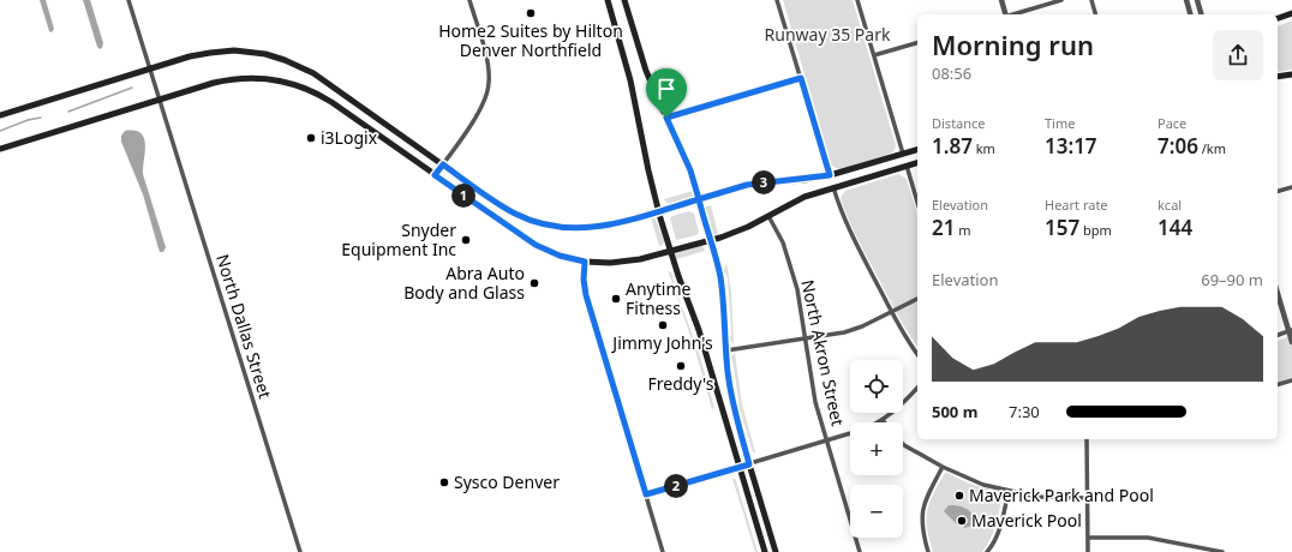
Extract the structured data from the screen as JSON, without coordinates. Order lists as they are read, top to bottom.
{
  "streets": {
    "street": ["North Dallas Street", "North Akron Street"]
  },
  "parks": ["Runway 35 Park"],
  "places": [
    "Home2 Suites by Hilton Denver Northfield",
    "i3Logix",
    "Snyder Equipment Inc",
    "Abra Auto Body and Glass",
    "Anytime Fitness",
    "Jimmy John's",
    "Freddy's",
    "Sysco Denver",
    "Maverick Park and Pool",
    "Maverick Pool"
  ],
  "page": {
    "heading": ["Morning run", "08:56"],
    "stats": [
      ["Distance", "1.87 km"],
      ["Time", "13:17"],
      ["Pace", "7:06 /km"],
      ["Elevation", "21 m"],
      ["Heart rate", "157 bpm"],
      ["kcal", "144"]
    ],
    "pins": ["3", "1", "2"],
    "chart": ["Elevation", "69–90 m"],
    "map_buttons": ["+", "−"],
    "list": [
      {
        "name": "500 m",
        "note": "7:30"
      }
    ]
  }
}
